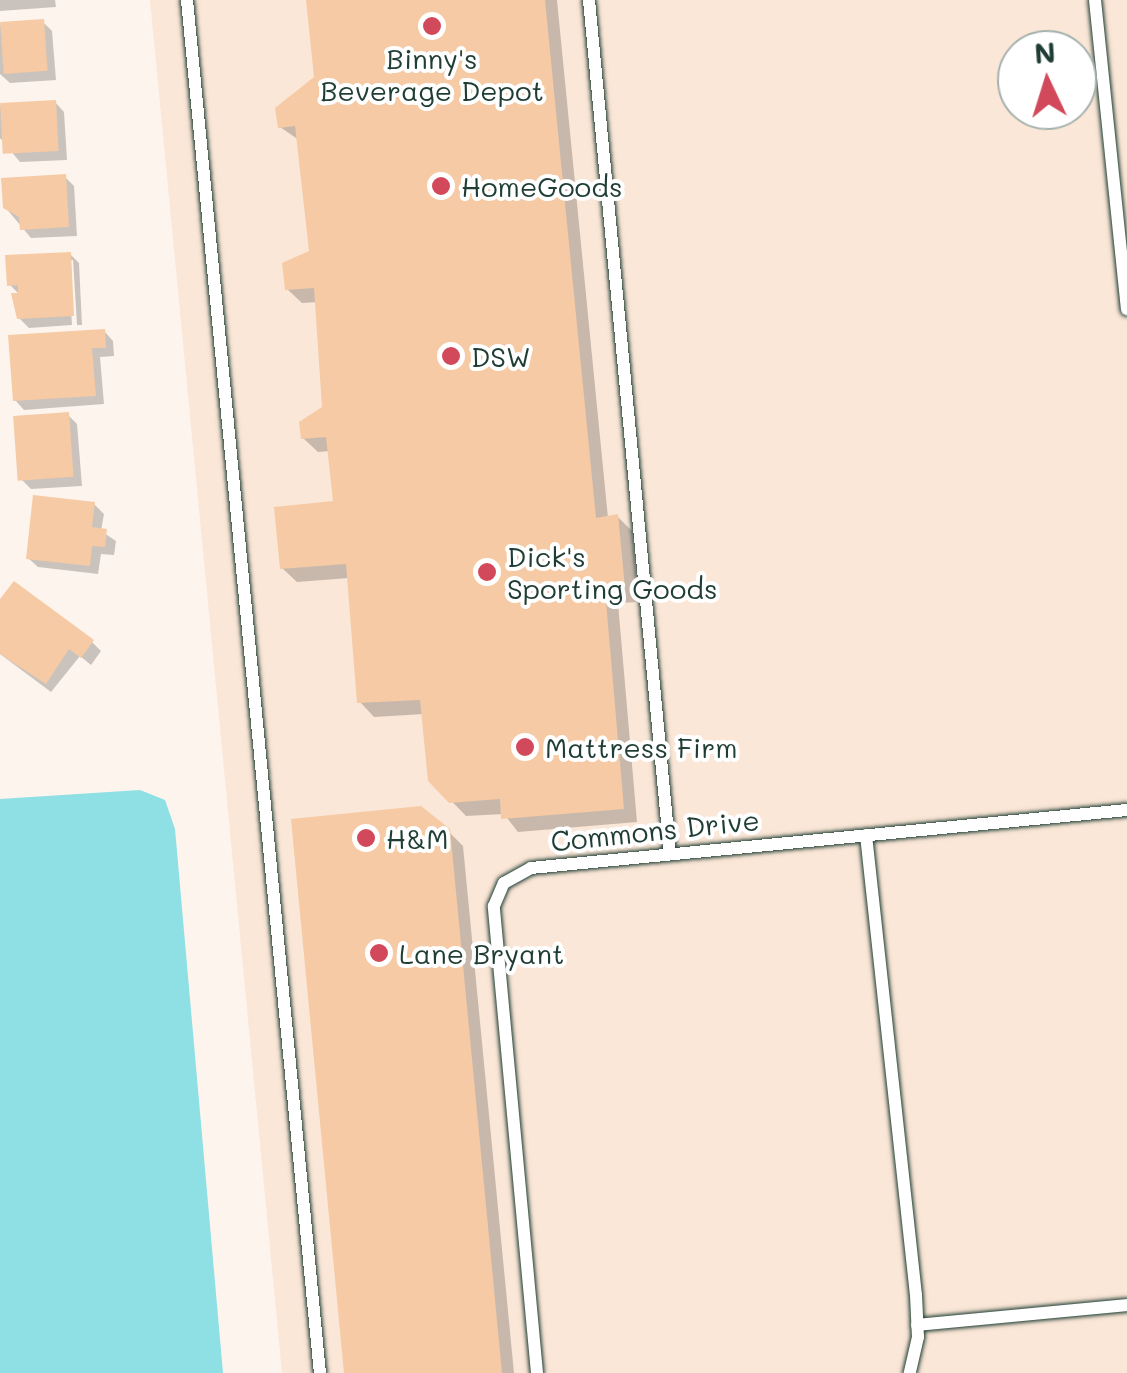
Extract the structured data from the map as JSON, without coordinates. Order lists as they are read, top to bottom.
{
  "streets": {
    "lane": ["Commons Drive"]
  },
  "places": [
    "Binny's Beverage Depot",
    "HomeGoods",
    "DSW",
    "Dick's Sporting Goods",
    "Mattress Firm",
    "H&M",
    "Lane Bryant"
  ],
  "north": "top"
}
